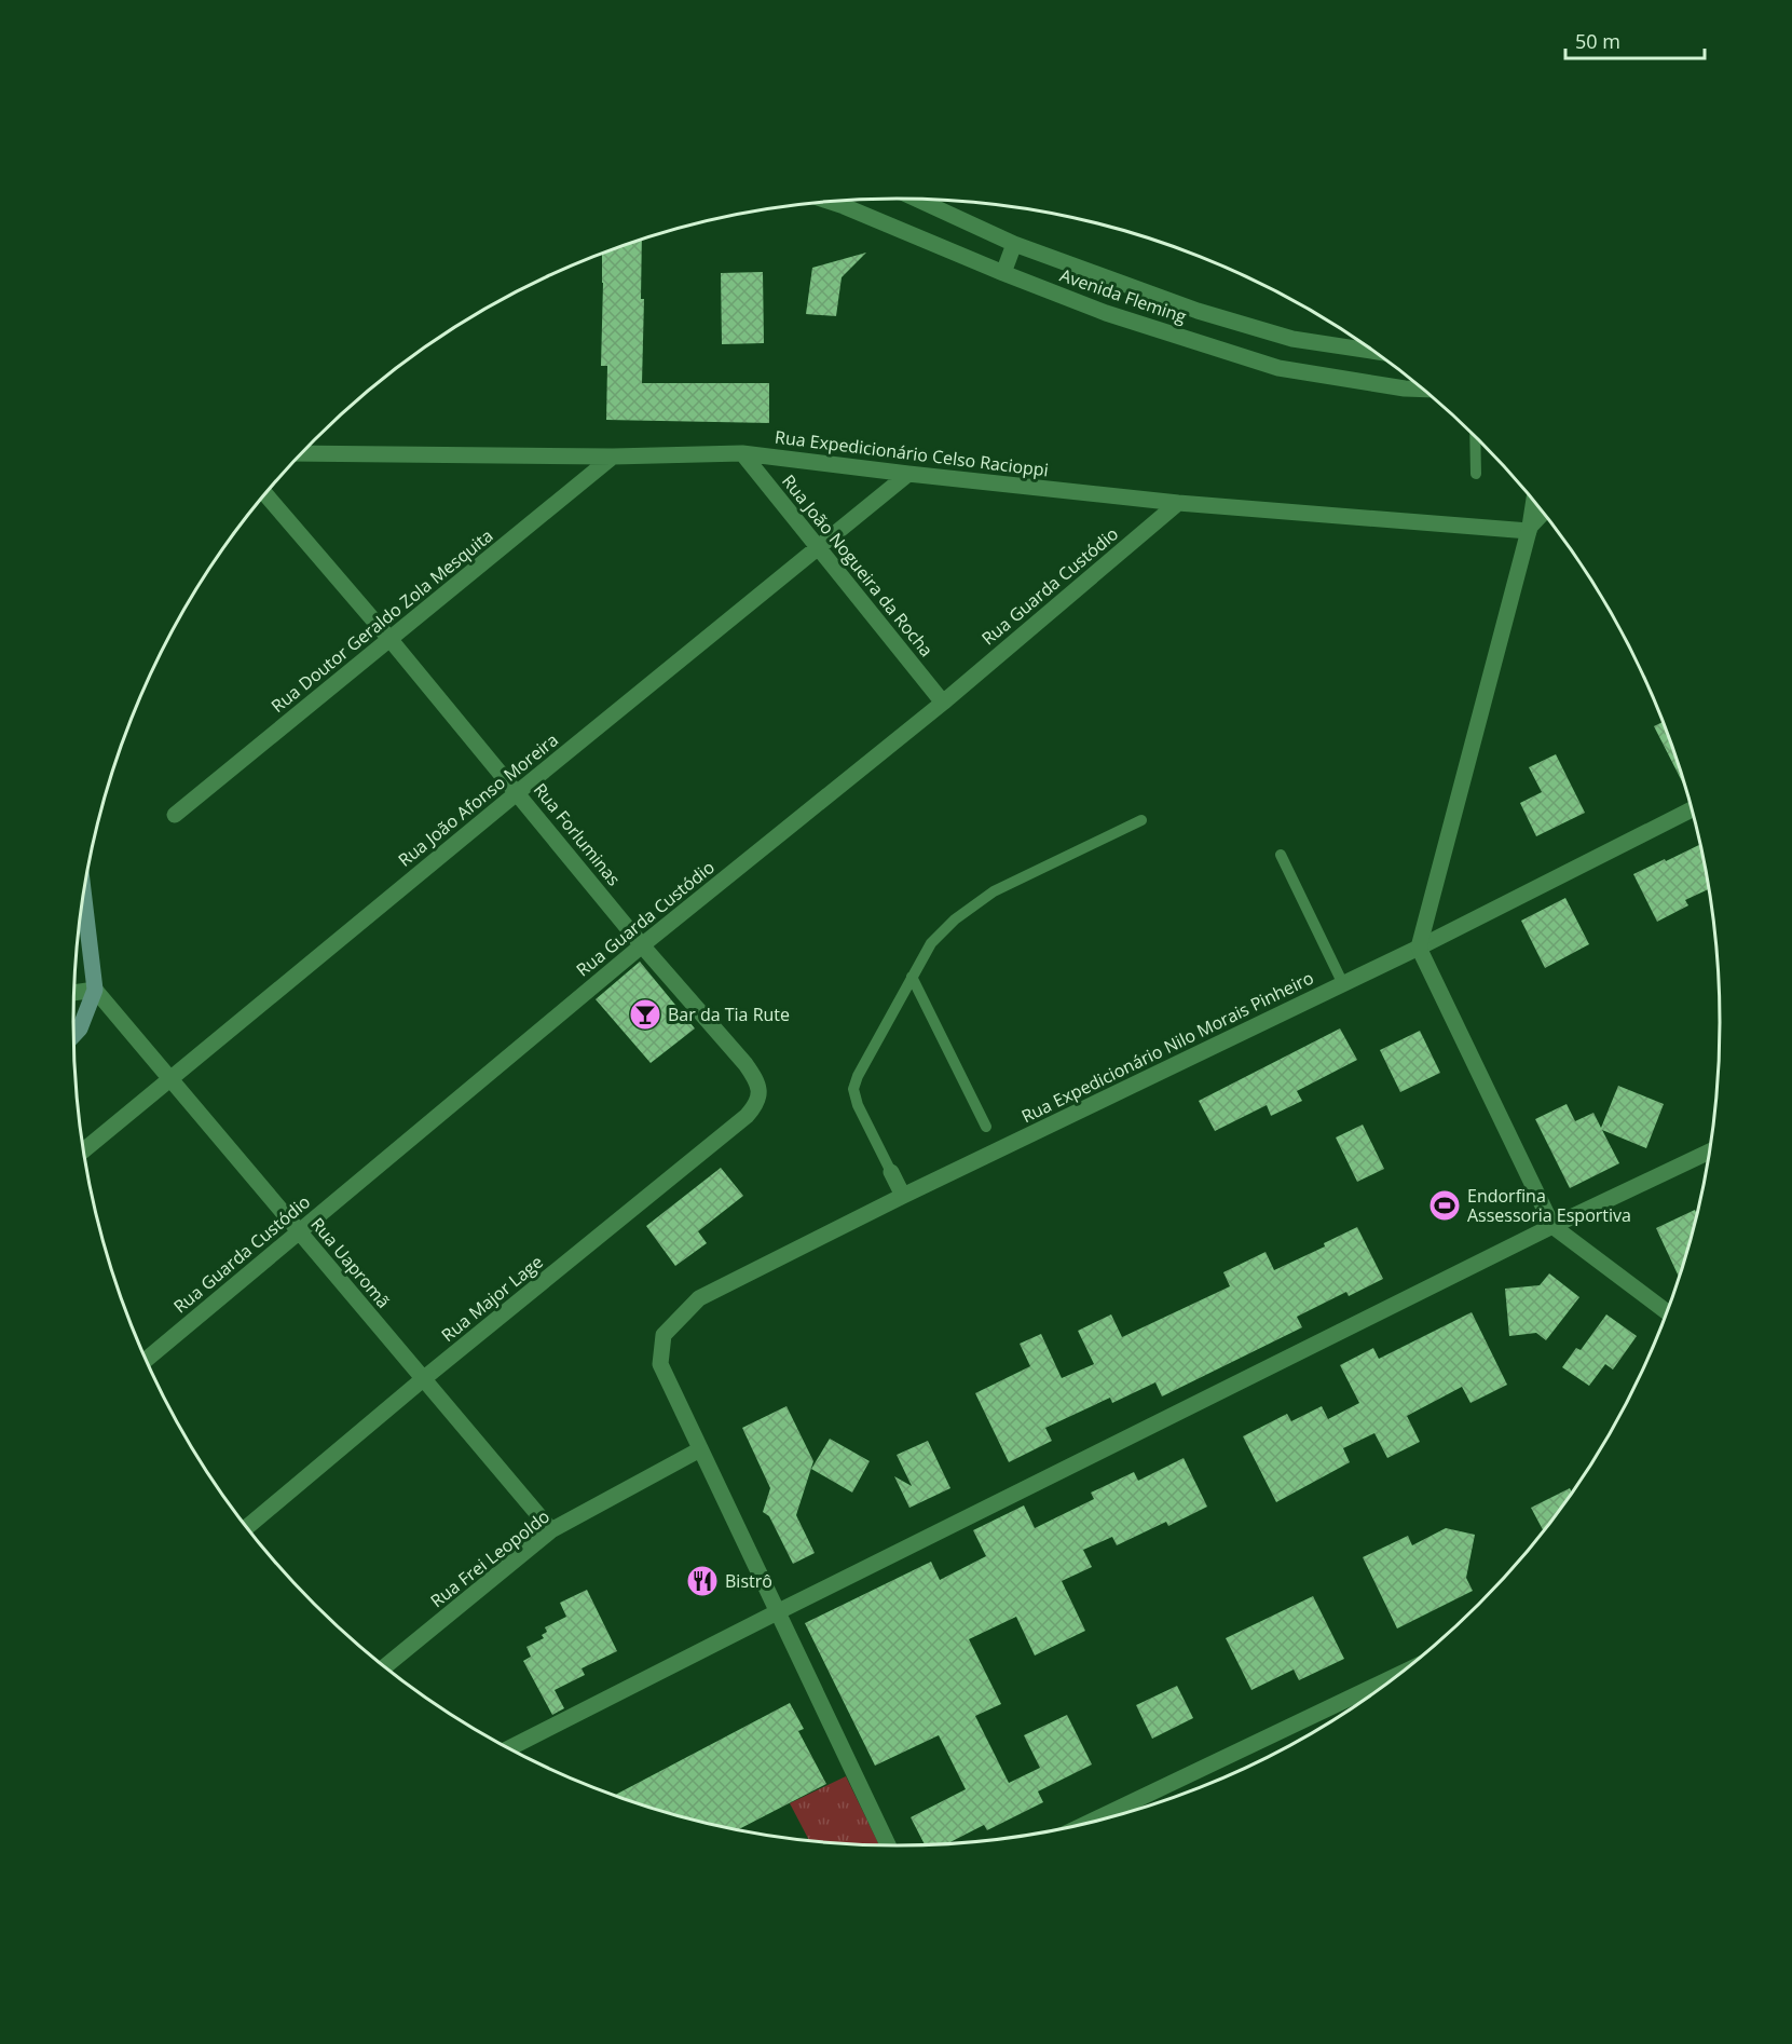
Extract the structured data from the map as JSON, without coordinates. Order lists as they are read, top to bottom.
{
  "streets": {
    "street": [
      "Avenida Fleming",
      "Rua Expedicionário Celso Racioppi",
      "Rua João Nogueira da Rocha",
      "Rua Guarda Custódio",
      "Rua Doutor Geraldo Zola Mesquita",
      "Rua João Afonso Moreira",
      "Rua Forluminas",
      "Rua Expedicionário Nilo Morais Pinheiro",
      "Rua Uapromã",
      "Rua Major Lage",
      "Rua Frei Leopoldo"
    ]
  },
  "crossings": [
    ["Rua Expedicionário Celso Racioppi", "Rua João Nogueira da Rocha"],
    ["Rua Expedicionário Celso Racioppi", "Rua Guarda Custódio"],
    ["Rua Expedicionário Celso Racioppi", "Rua Doutor Geraldo Zola Mesquita"],
    ["Rua Expedicionário Celso Racioppi", "Rua João Afonso Moreira"],
    ["Rua João Nogueira da Rocha", "Rua Guarda Custódio"],
    ["Rua João Nogueira da Rocha", "Rua João Afonso Moreira"],
    ["Rua Guarda Custódio", "Rua Forluminas"],
    ["Rua Guarda Custódio", "Rua Uapromã"],
    ["Rua Doutor Geraldo Zola Mesquita", "Rua Forluminas"],
    ["Rua João Afonso Moreira", "Rua Forluminas"],
    ["Rua João Afonso Moreira", "Rua Uapromã"],
    ["Rua Forluminas", "Rua Major Lage"],
    ["Rua Expedicionário Nilo Morais Pinheiro", "Rua Frei Leopoldo"],
    ["Rua Uapromã", "Rua Major Lage"],
    ["Rua Uapromã", "Rua Frei Leopoldo"]
  ],
  "places": {
    "bar": ["Bar da Tia Rute"],
    "sports": ["Endorfina Assessoria Esportiva"],
    "restaurant": ["Bistrô"]
  },
  "scale_bar": "50 m"
}
